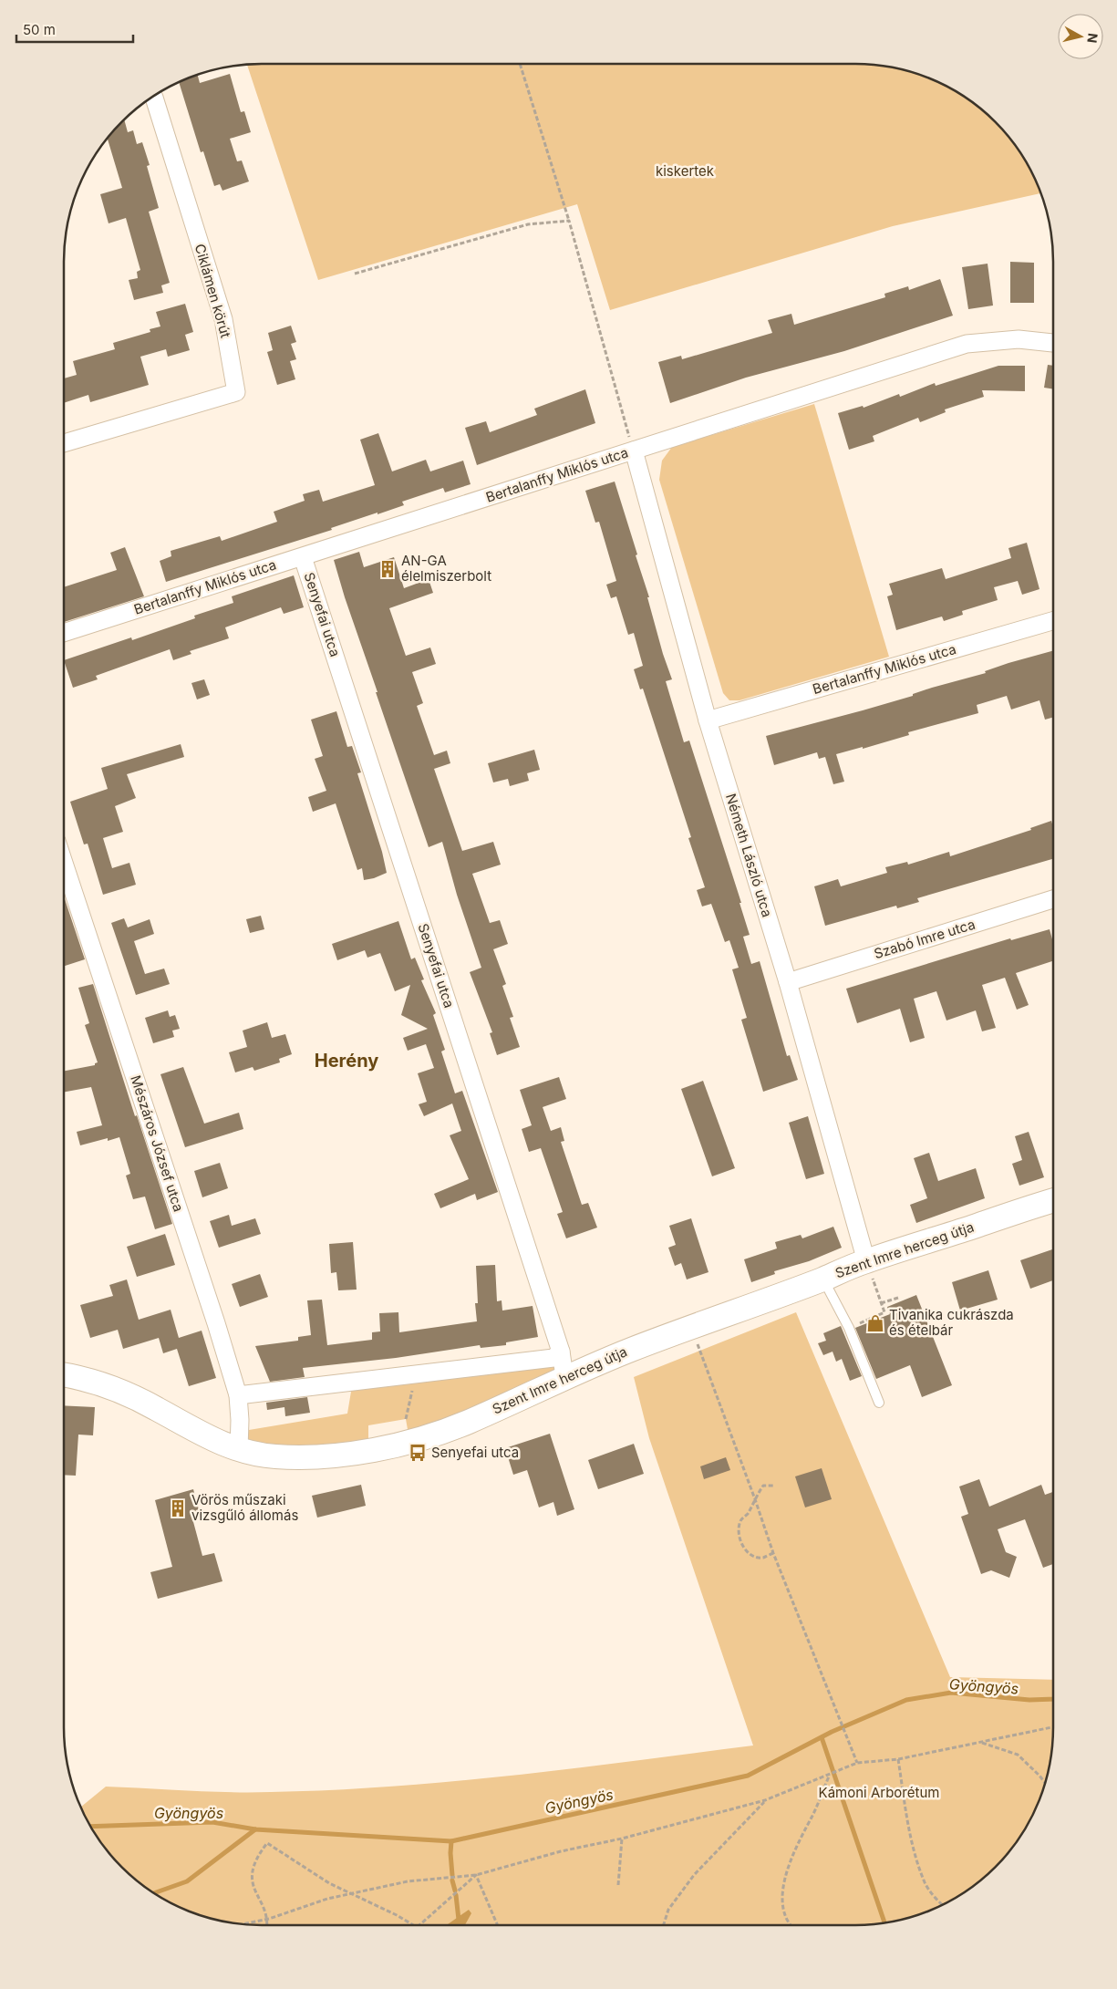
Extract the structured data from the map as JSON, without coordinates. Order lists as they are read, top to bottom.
{
  "streets": {
    "main road": ["Szent Imre herceg útja"],
    "street": [
      "Ciklámen körút",
      "Bertalanffy Miklós utca",
      "Senyefai utca",
      "Németh László utca",
      "Szabó Imre utca",
      "Mészáros József utca"
    ]
  },
  "crossings": [
    ["Bertalanffy Miklós utca", "Senyefai utca"],
    ["Bertalanffy Miklós utca", "Németh László utca"],
    ["Senyefai utca", "Szent Imre herceg útja"],
    ["Németh László utca", "Szabó Imre utca"],
    ["Németh László utca", "Szent Imre herceg útja"],
    ["Mészáros József utca", "Szent Imre herceg útja"]
  ],
  "districts": ["Herény"],
  "water": ["Gyöngyös"],
  "parks": ["kiskertek", "Kámoni Arborétum"],
  "places": {
    "building": ["AN-GA élelmiszerbolt", "Vörös műszaki vizsgűló állomás"],
    "shop": ["Tivanika cukrászda és ételbár"],
    "bus stop": ["Senyefai utca"]
  },
  "scale_bar": "50 m",
  "north": "right"
}
